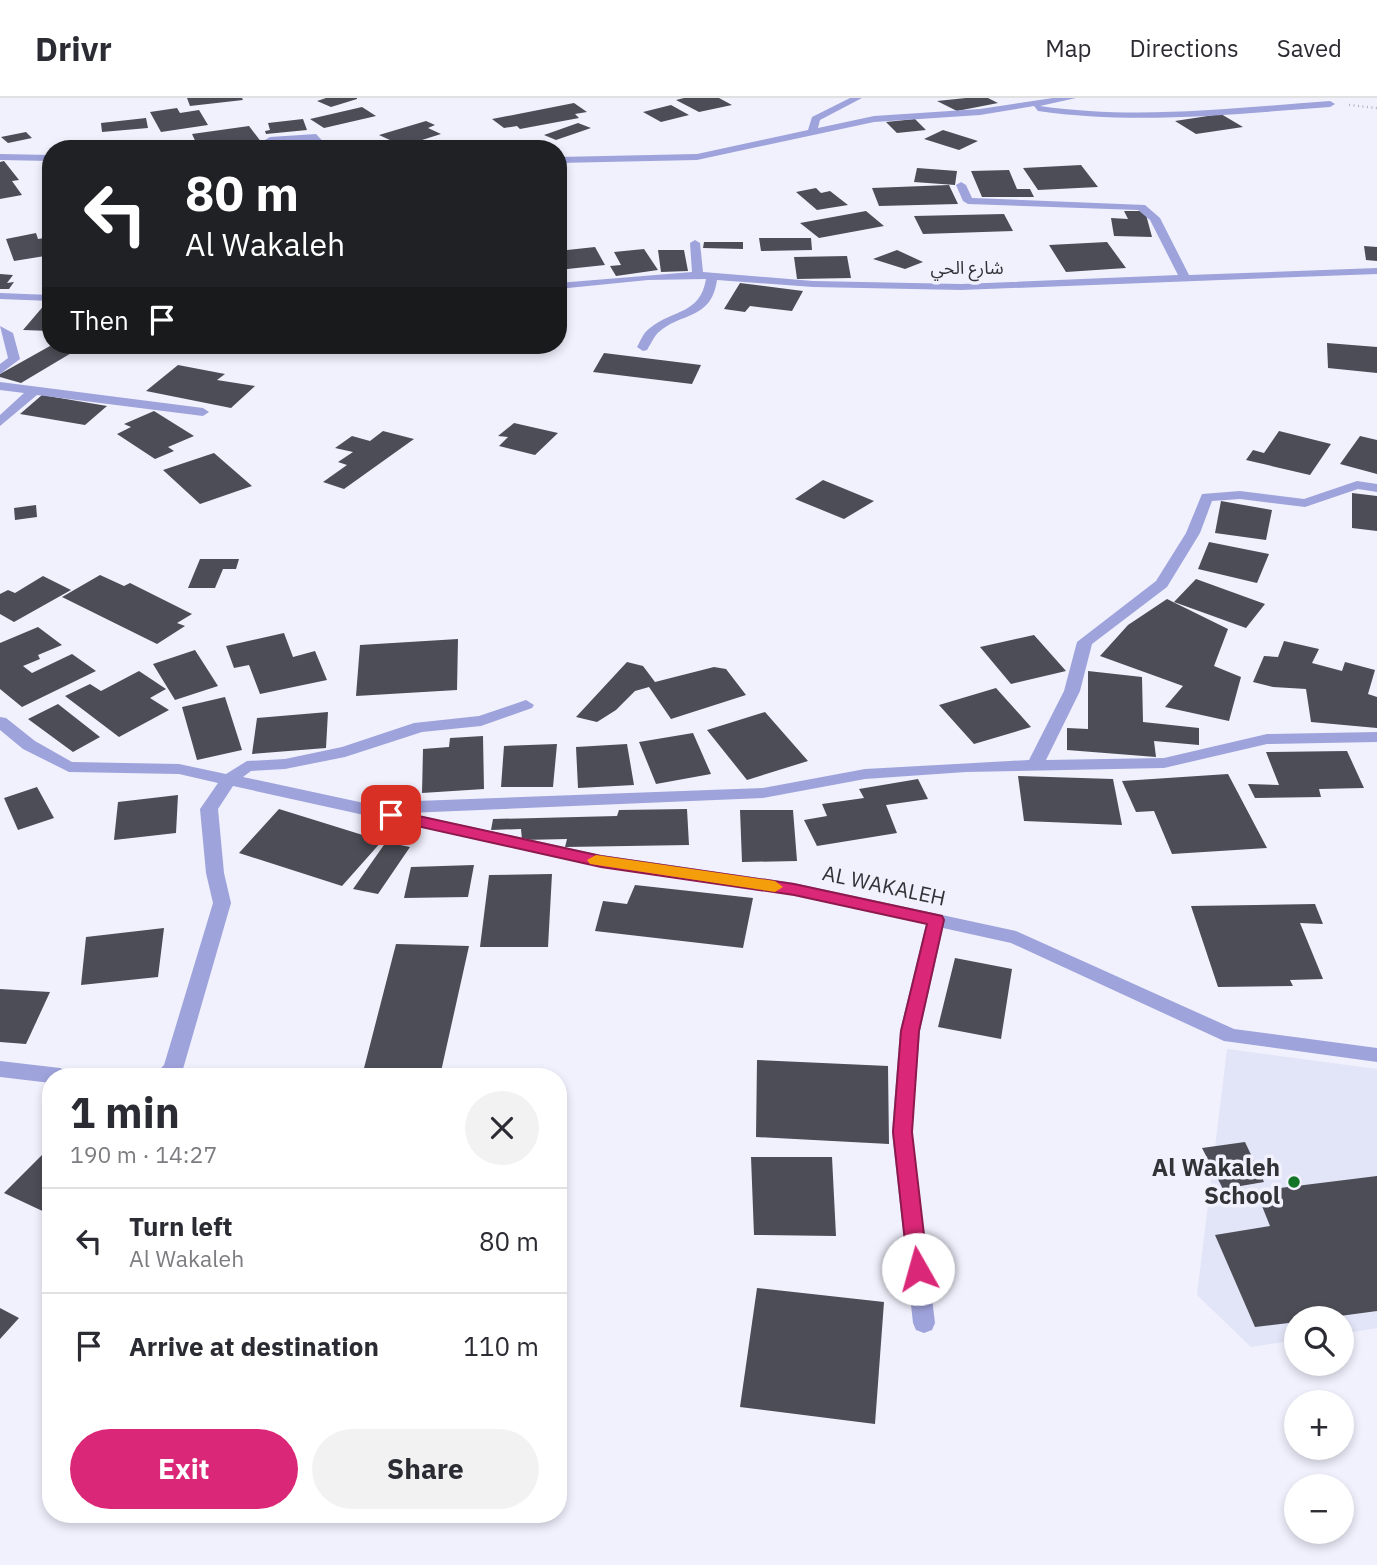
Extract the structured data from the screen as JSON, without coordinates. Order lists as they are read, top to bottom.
{
  "streets": {
    "street": ["شارع الحي", "AL WAKALEH"]
  },
  "places": ["Al Wakaleh School"],
  "page": {
    "header": "Drivr",
    "nav": ["Map", "Directions", "Saved"],
    "turn": ["80 m", "Al Wakaleh"],
    "then": "Then",
    "heading": ["1 min", "190 m · 14:27"],
    "list": [
      {
        "name": "Turn left",
        "note": "Al Wakaleh",
        "value": "80 m"
      },
      {
        "name": "Arrive at destination",
        "value": "110 m"
      }
    ],
    "map_buttons": ["+", "−"],
    "buttons": ["Exit", "Share"]
  }
}
